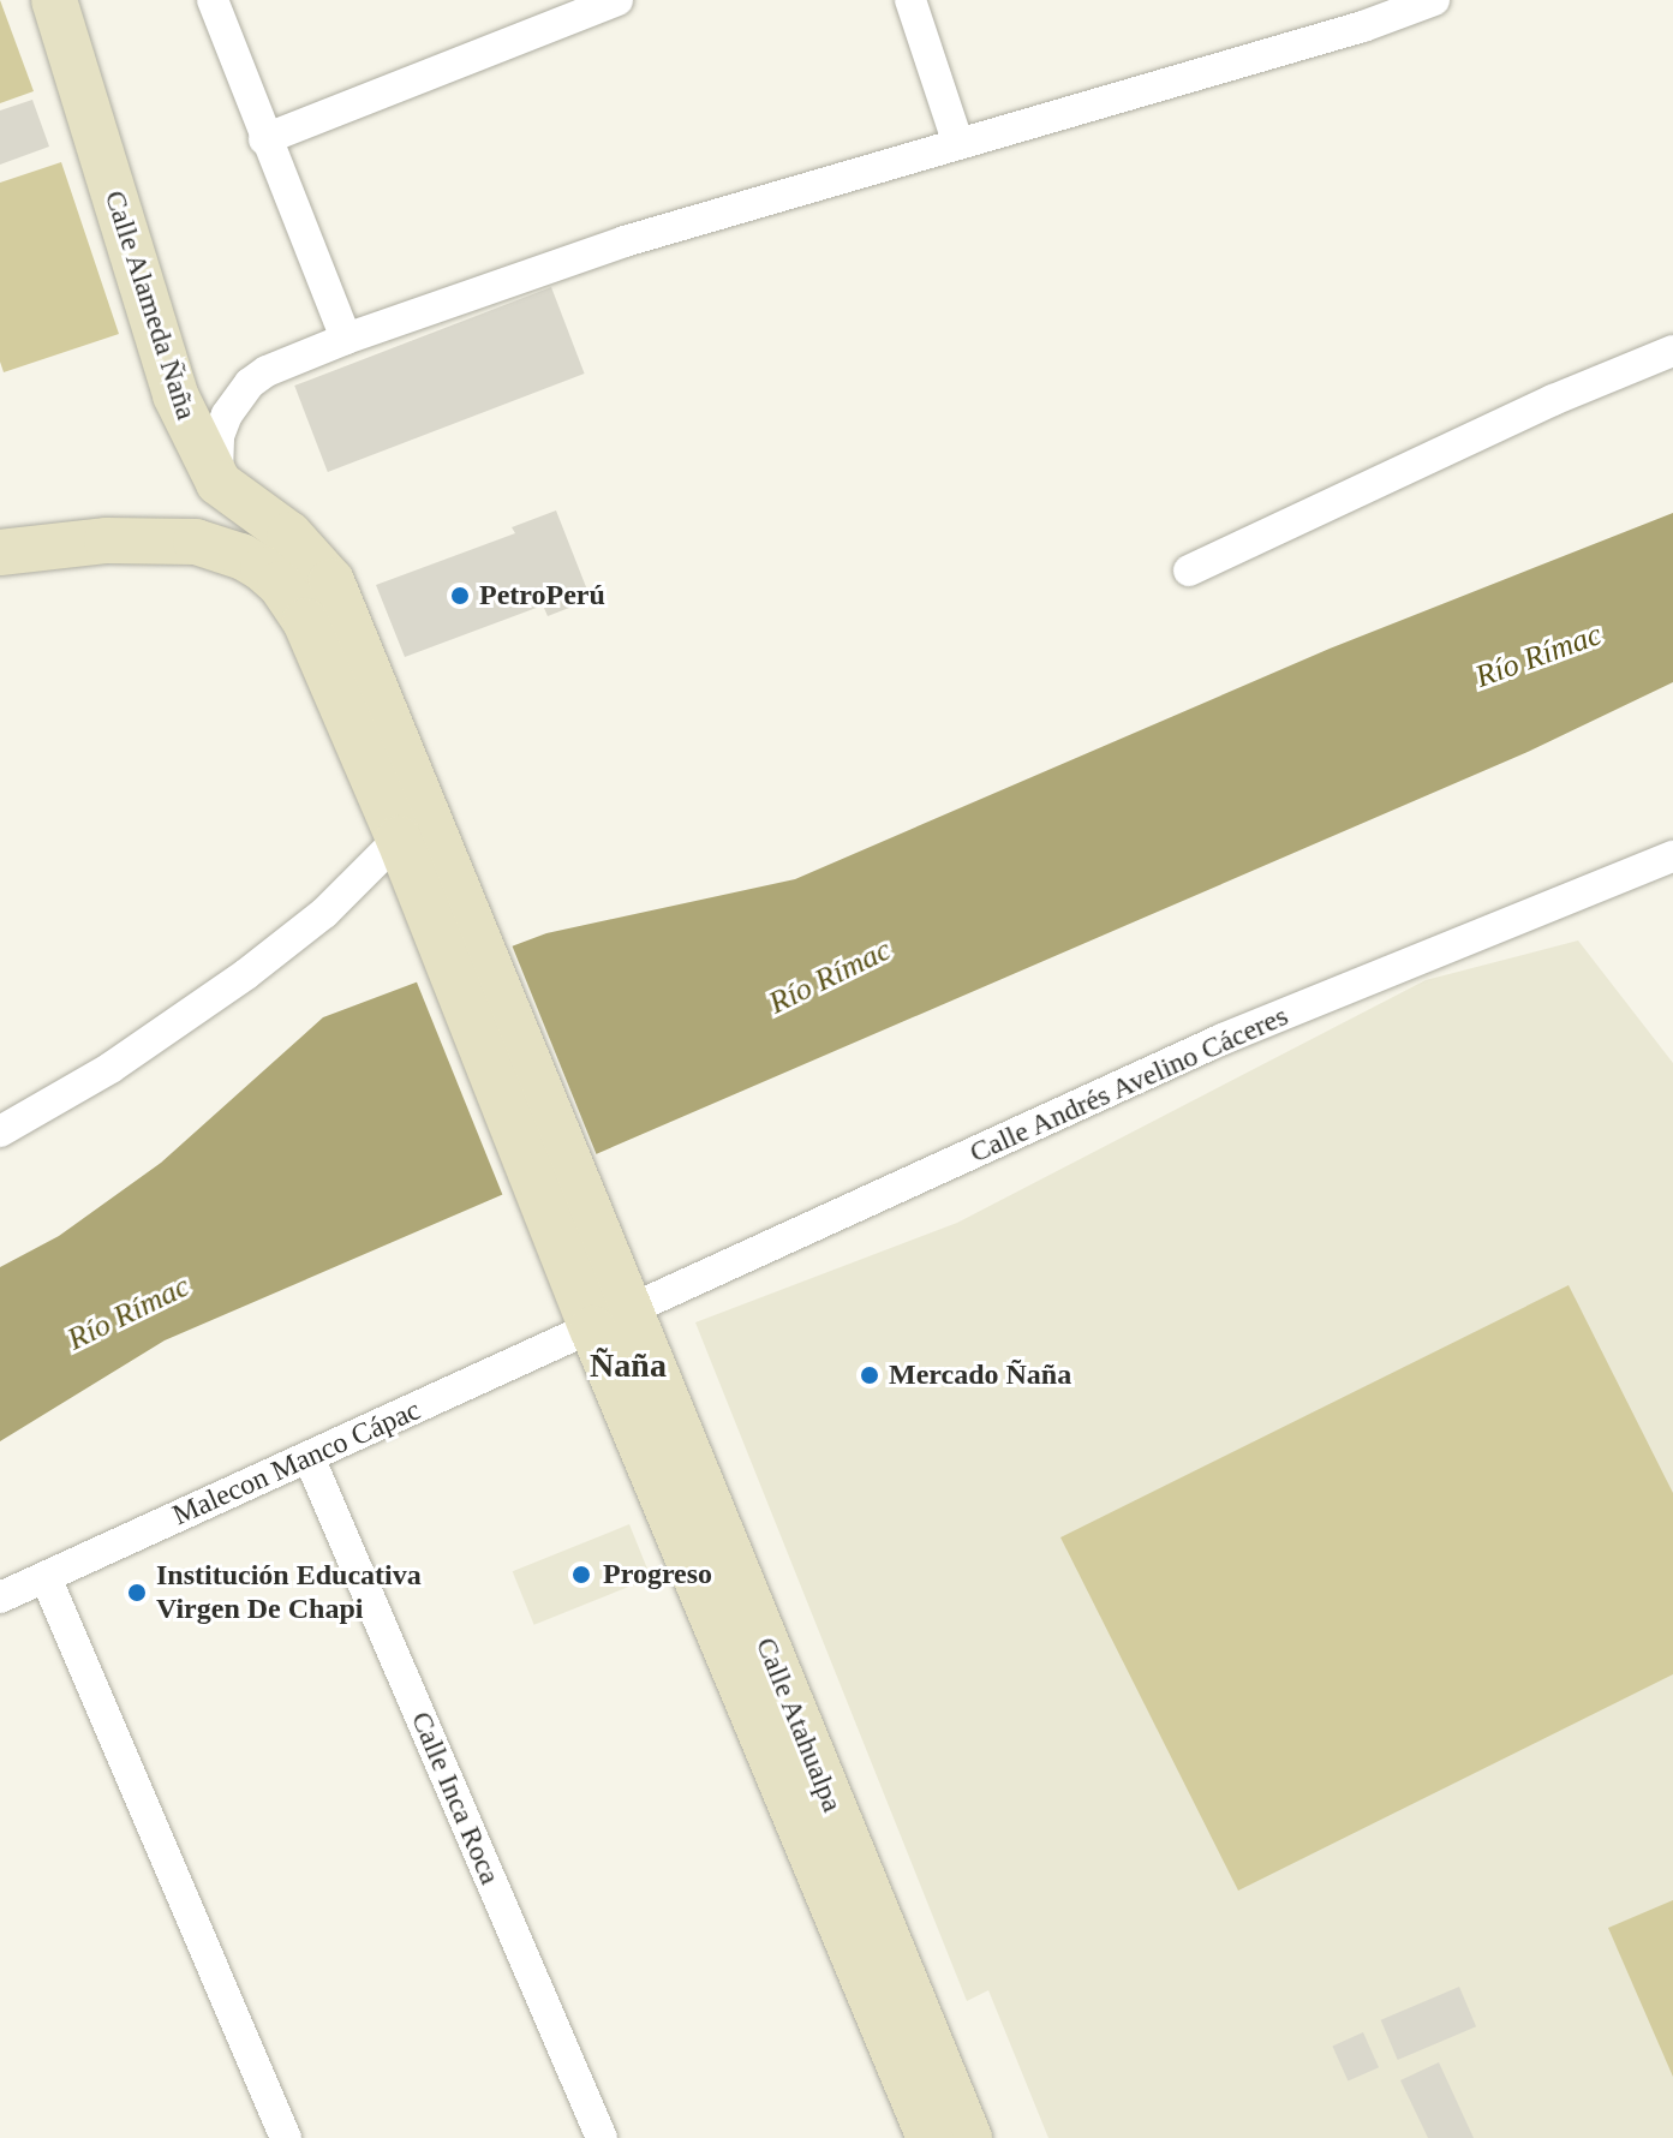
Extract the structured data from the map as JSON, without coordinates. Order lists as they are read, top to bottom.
{
  "streets": {
    "street": [
      "Calle Alameda Ñaña",
      "Calle Andrés Avelino Cáceres",
      "Malecon Manco Cápac",
      "Calle Atahualpa",
      "Calle Inca Roca"
    ]
  },
  "crossings": [
    ["Calle Alameda Ñaña", "Calle Atahualpa"],
    ["Calle Andrés Avelino Cáceres", "Malecon Manco Cápac"],
    ["Calle Andrés Avelino Cáceres", "Calle Atahualpa"],
    ["Malecon Manco Cápac", "Calle Atahualpa"],
    ["Malecon Manco Cápac", "Calle Inca Roca"]
  ],
  "districts": ["Ñaña"],
  "water": ["Río Rímac"],
  "places": [
    "PetroPerú",
    "Mercado Ñaña",
    "Progreso",
    "Institución Educativa Virgen De Chapi"
  ]
}
